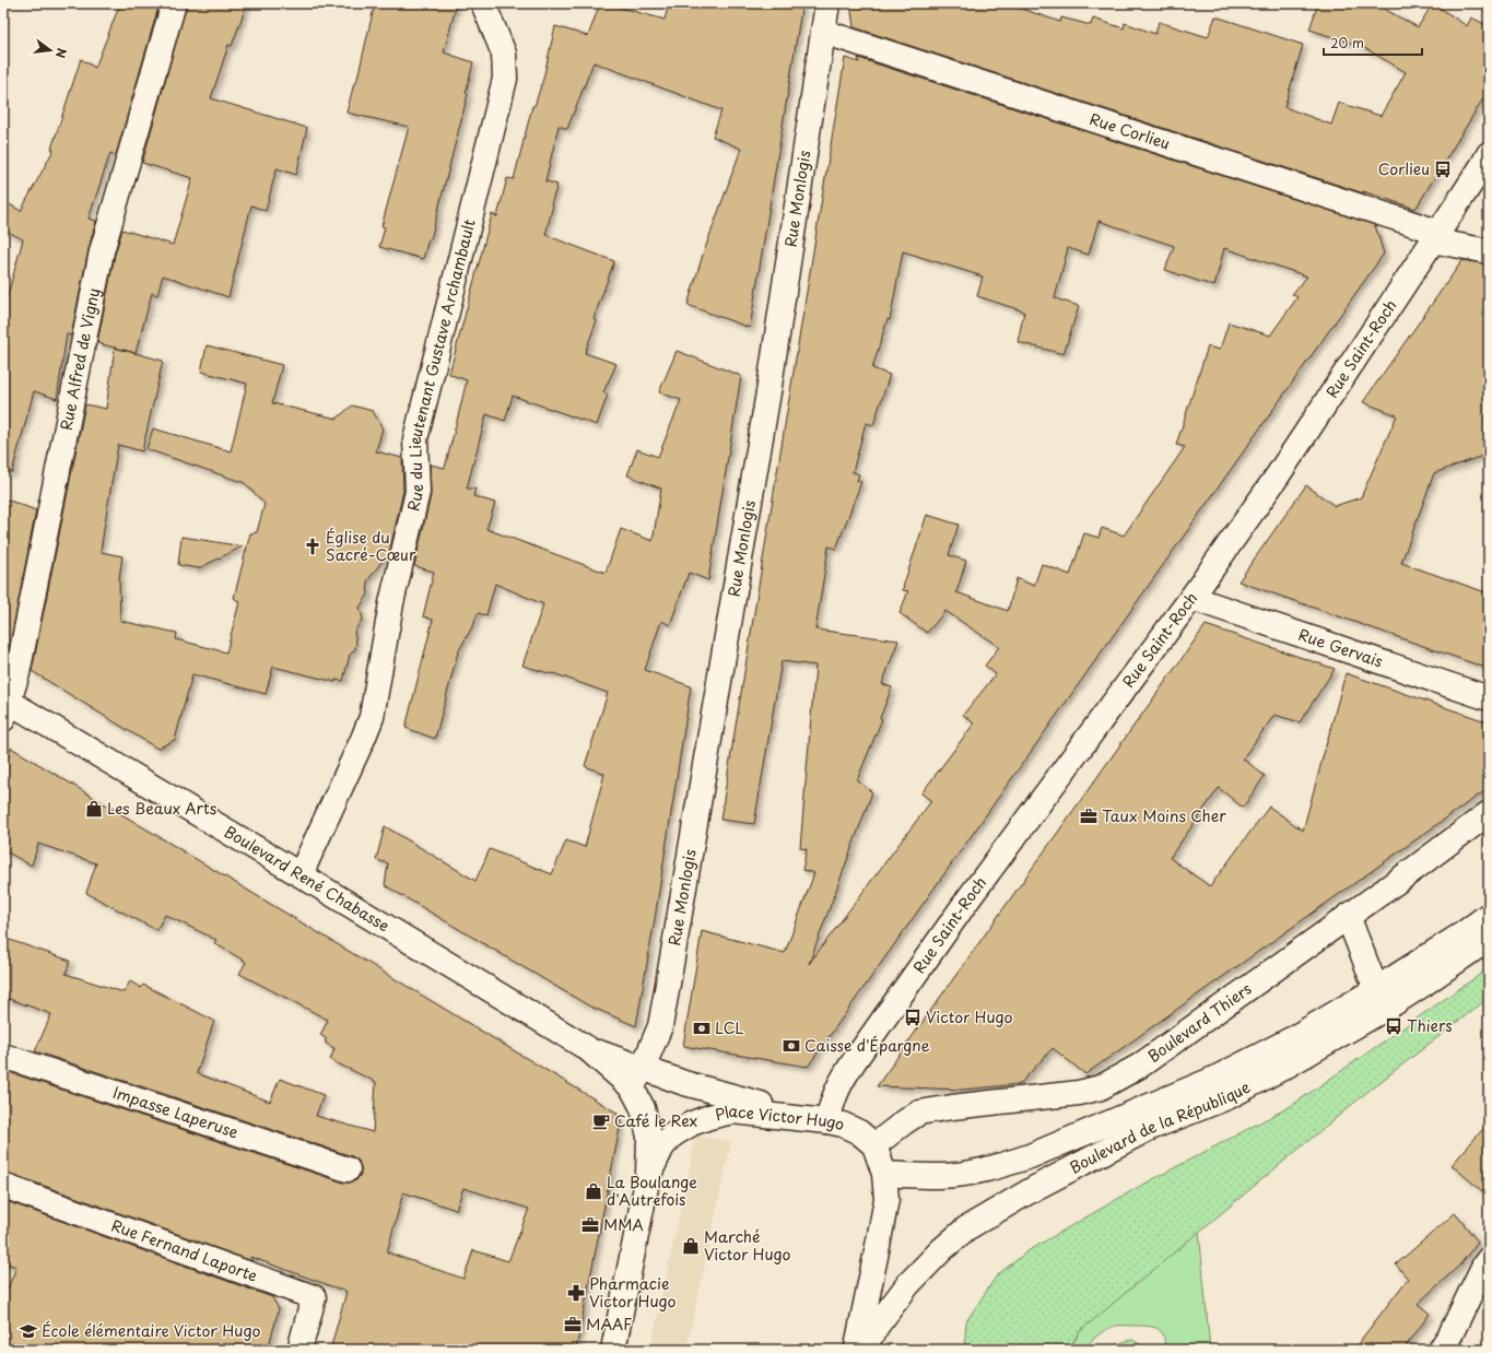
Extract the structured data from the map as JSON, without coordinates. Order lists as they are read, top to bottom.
{
  "streets": {
    "street": [
      "Rue Corlieu",
      "Rue Monlogis",
      "Rue Saint-Roch",
      "Rue Alfred de Vigny",
      "Rue du Lieutenant Gustave Archambault",
      "Rue Gervais",
      "Boulevard René Chabasse",
      "Boulevard Thiers",
      "Impasse Laperuse",
      "Place Victor Hugo",
      "Boulevard de la République",
      "Rue Fernand Laporte"
    ]
  },
  "crossings": [
    ["Rue Corlieu", "Rue Monlogis"],
    ["Rue Corlieu", "Rue Saint-Roch"],
    ["Rue Monlogis", "Boulevard René Chabasse"],
    ["Rue Saint-Roch", "Rue Gervais"],
    ["Rue Saint-Roch", "Boulevard René Chabasse"],
    ["Rue Saint-Roch", "Place Victor Hugo"],
    ["Rue Alfred de Vigny", "Boulevard René Chabasse"],
    ["Rue du Lieutenant Gustave Archambault", "Boulevard René Chabasse"],
    ["Boulevard René Chabasse", "Place Victor Hugo"],
    ["Boulevard Thiers", "Place Victor Hugo"]
  ],
  "places": {
    "bus stop": ["Corlieu", "Victor Hugo", "Thiers"],
    "church": ["Église du Sacré-Cœur"],
    "shop": ["Les Beaux Arts", "La Boulange d'Autrefois", "Marché Victor Hugo"],
    "office": ["Taux Moins Cher", "MMA", "MAAF"],
    "bank": ["LCL", "Caisse d'Épargne"],
    "cafe": ["Café le Rex"],
    "pharmacy": ["Pharmacie Victor Hugo"],
    "school or university": ["École élémentaire Victor Hugo"]
  },
  "scale_bar": "20 m",
  "north": "right"
}
